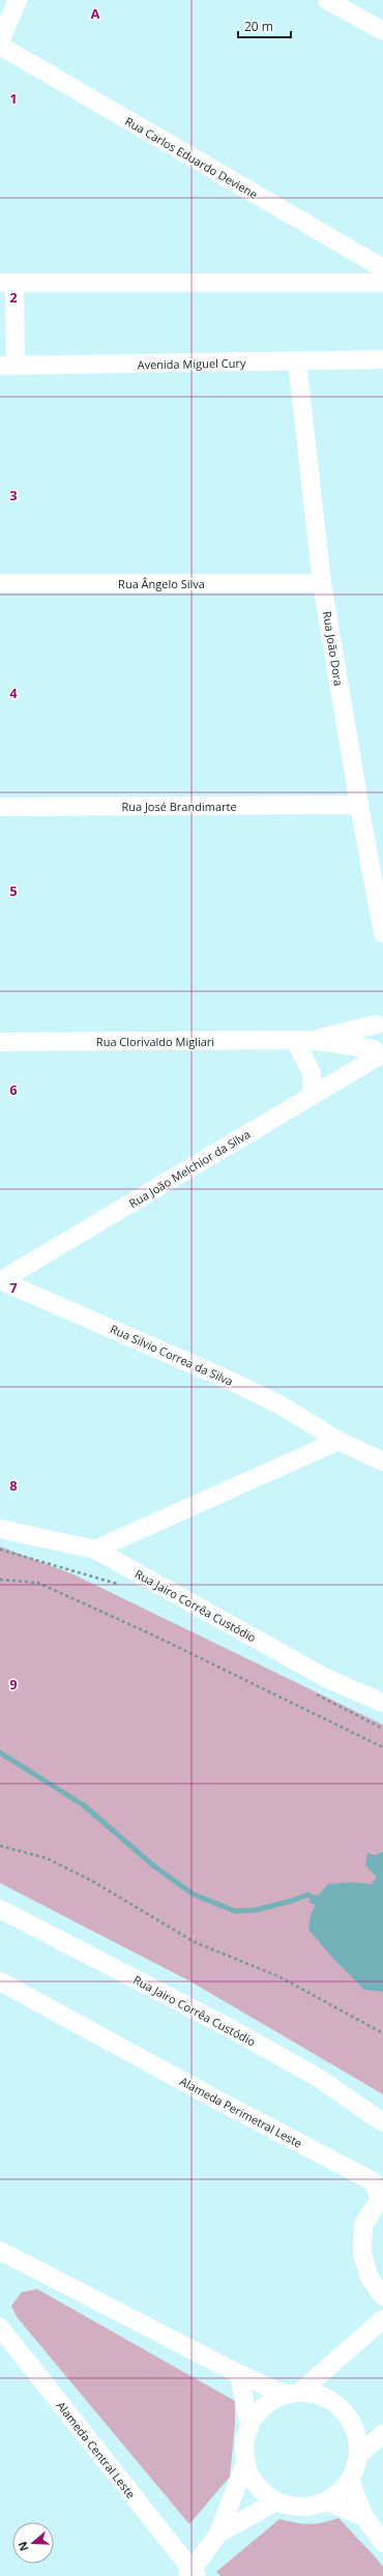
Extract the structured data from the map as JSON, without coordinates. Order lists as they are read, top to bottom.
{
  "streets": {
    "street": [
      "Rua Carlos Eduardo Deviene",
      "Avenida Miguel Cury",
      "Rua Ângelo Silva",
      "Rua João Dora",
      "Rua José Brandimarte",
      "Rua Clorivaldo Migliari",
      "Rua João Melchior da Silva",
      "Rua Silvio Correa da Silva",
      "Rua Jairo Corrêa Custódio",
      "Alameda Perimetral Leste",
      "Alameda Central Leste"
    ]
  },
  "crossings": [
    ["Avenida Miguel Cury", "Rua João Dora"],
    ["Rua Ângelo Silva", "Rua João Dora"],
    ["Rua João Dora", "Rua José Brandimarte"],
    ["Rua Clorivaldo Migliari", "Rua João Melchior da Silva"],
    ["Rua João Melchior da Silva", "Rua Silvio Correa da Silva"]
  ],
  "scale_bar": "20 m",
  "north": "left",
  "grid": {
    "columns": ["A"],
    "rows": [
      "1",
      "2",
      "3",
      "4",
      "5",
      "6",
      "7",
      "8",
      "9"
    ]
  }
}
